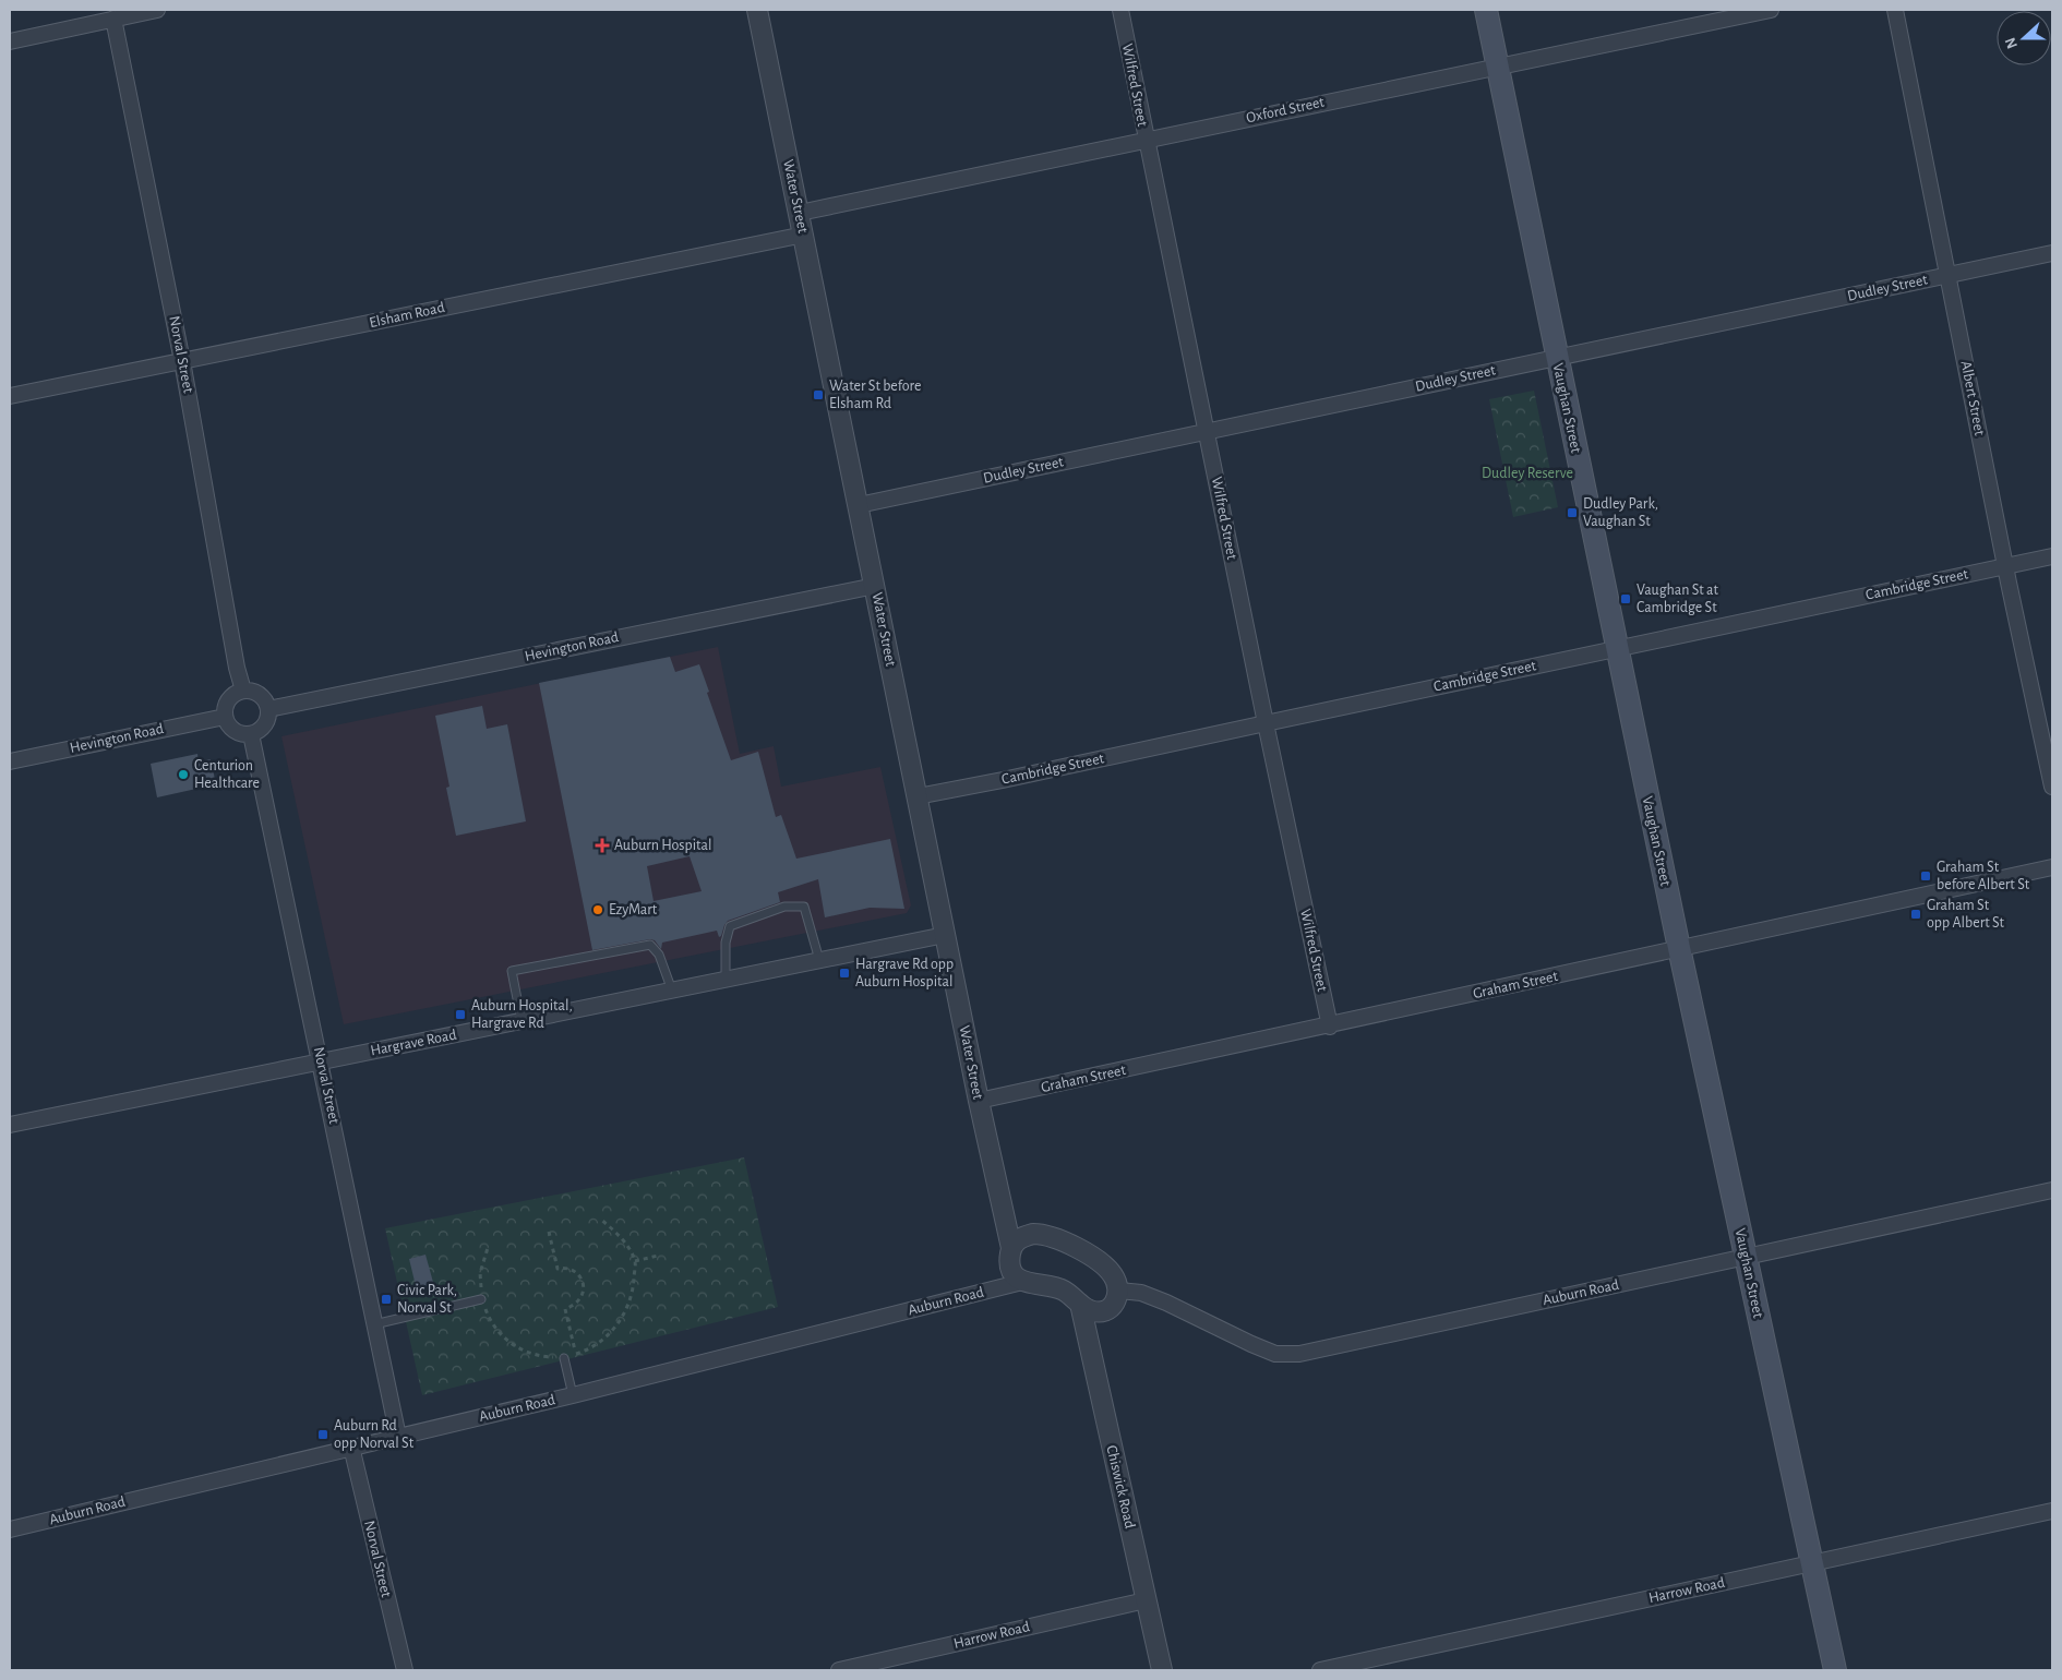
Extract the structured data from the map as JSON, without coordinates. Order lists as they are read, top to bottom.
{
  "streets": {
    "main road": ["Vaughan Street"],
    "street": [
      "Wilfred Street",
      "Oxford Street",
      "Water Street",
      "Dudley Street",
      "Elsham Road",
      "Norval Street",
      "Albert Street",
      "Cambridge Street",
      "Hevington Road",
      "Graham Street",
      "Hargrave Road",
      "Auburn Road",
      "Chiswick Road",
      "Harrow Road"
    ]
  },
  "crossings": [
    ["Wilfred Street", "Oxford Street"],
    ["Wilfred Street", "Dudley Street"],
    ["Wilfred Street", "Cambridge Street"],
    ["Wilfred Street", "Graham Street"],
    ["Oxford Street", "Water Street"],
    ["Oxford Street", "Vaughan Street"],
    ["Water Street", "Dudley Street"],
    ["Water Street", "Elsham Road"],
    ["Water Street", "Cambridge Street"],
    ["Water Street", "Hevington Road"],
    ["Water Street", "Graham Street"],
    ["Water Street", "Hargrave Road"],
    ["Water Street", "Auburn Road"],
    ["Dudley Street", "Albert Street"],
    ["Dudley Street", "Vaughan Street"],
    ["Elsham Road", "Norval Street"],
    ["Norval Street", "Hevington Road"],
    ["Norval Street", "Hargrave Road"],
    ["Norval Street", "Auburn Road"],
    ["Albert Street", "Cambridge Street"],
    ["Vaughan Street", "Cambridge Street"],
    ["Vaughan Street", "Graham Street"],
    ["Vaughan Street", "Auburn Road"],
    ["Vaughan Street", "Harrow Road"],
    ["Chiswick Road", "Harrow Road"]
  ],
  "parks": ["Dudley Reserve"],
  "places": {
    "transit": [
      "Water St before Elsham Rd",
      "Dudley Park, Vaughan St",
      "Vaughan St at Cambridge St",
      "Graham St before Albert St",
      "Graham St opp Albert St",
      "Hargrave Rd opp Auburn Hospital",
      "Auburn Hospital, Hargrave Rd",
      "Civic Park, Norval St",
      "Auburn Rd opp Norval St"
    ],
    "other": ["Centurion Healthcare", "EzyMart"],
    "health": ["Auburn Hospital"]
  },
  "north": "left"
}
